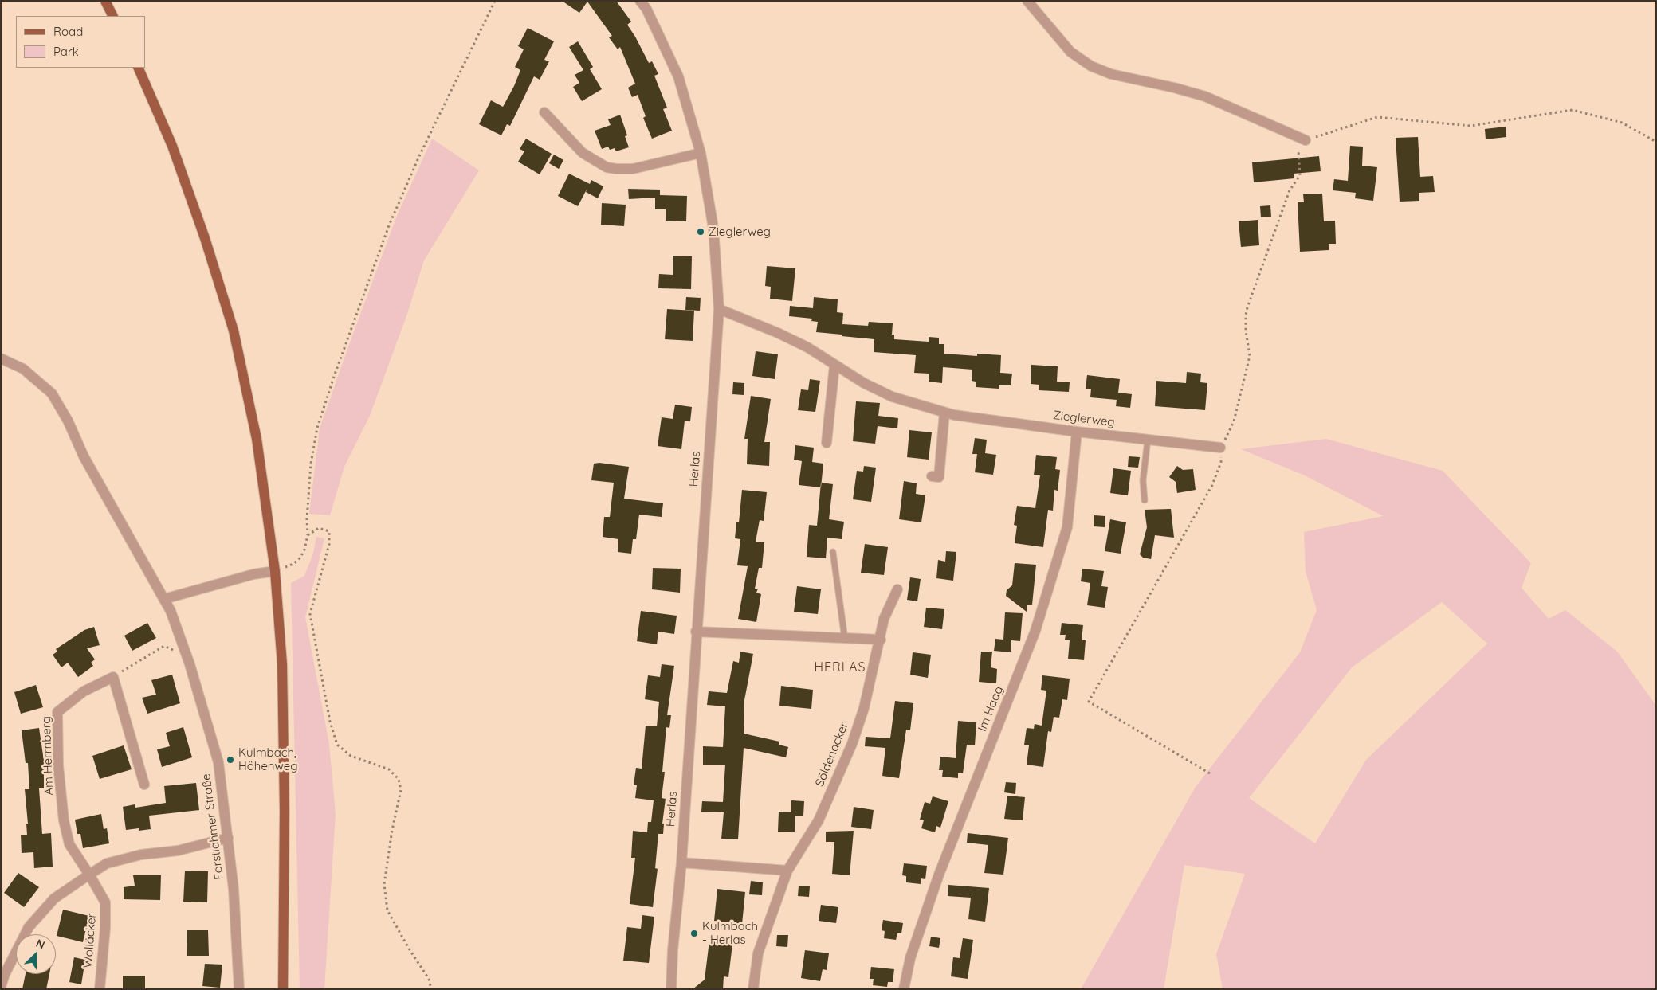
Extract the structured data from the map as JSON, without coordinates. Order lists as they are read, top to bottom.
{
  "streets": {
    "street": [
      "Zieglerweg",
      "Herlas",
      "Im Haag",
      "Söldenacker",
      "Am Herrnberg",
      "Forstlahmer Straße",
      "Wolläcker"
    ]
  },
  "crossings": [
    ["Zieglerweg", "Herlas"],
    ["Zieglerweg", "Im Haag"],
    ["Am Herrnberg", "Wolläcker"]
  ],
  "districts": ["HERLAS"],
  "places": ["Zieglerweg", "Kulmbach, Höhenweg", "Kulmbach - Herlas"],
  "legend": ["Road", "Park"],
  "north": "top right"
}
